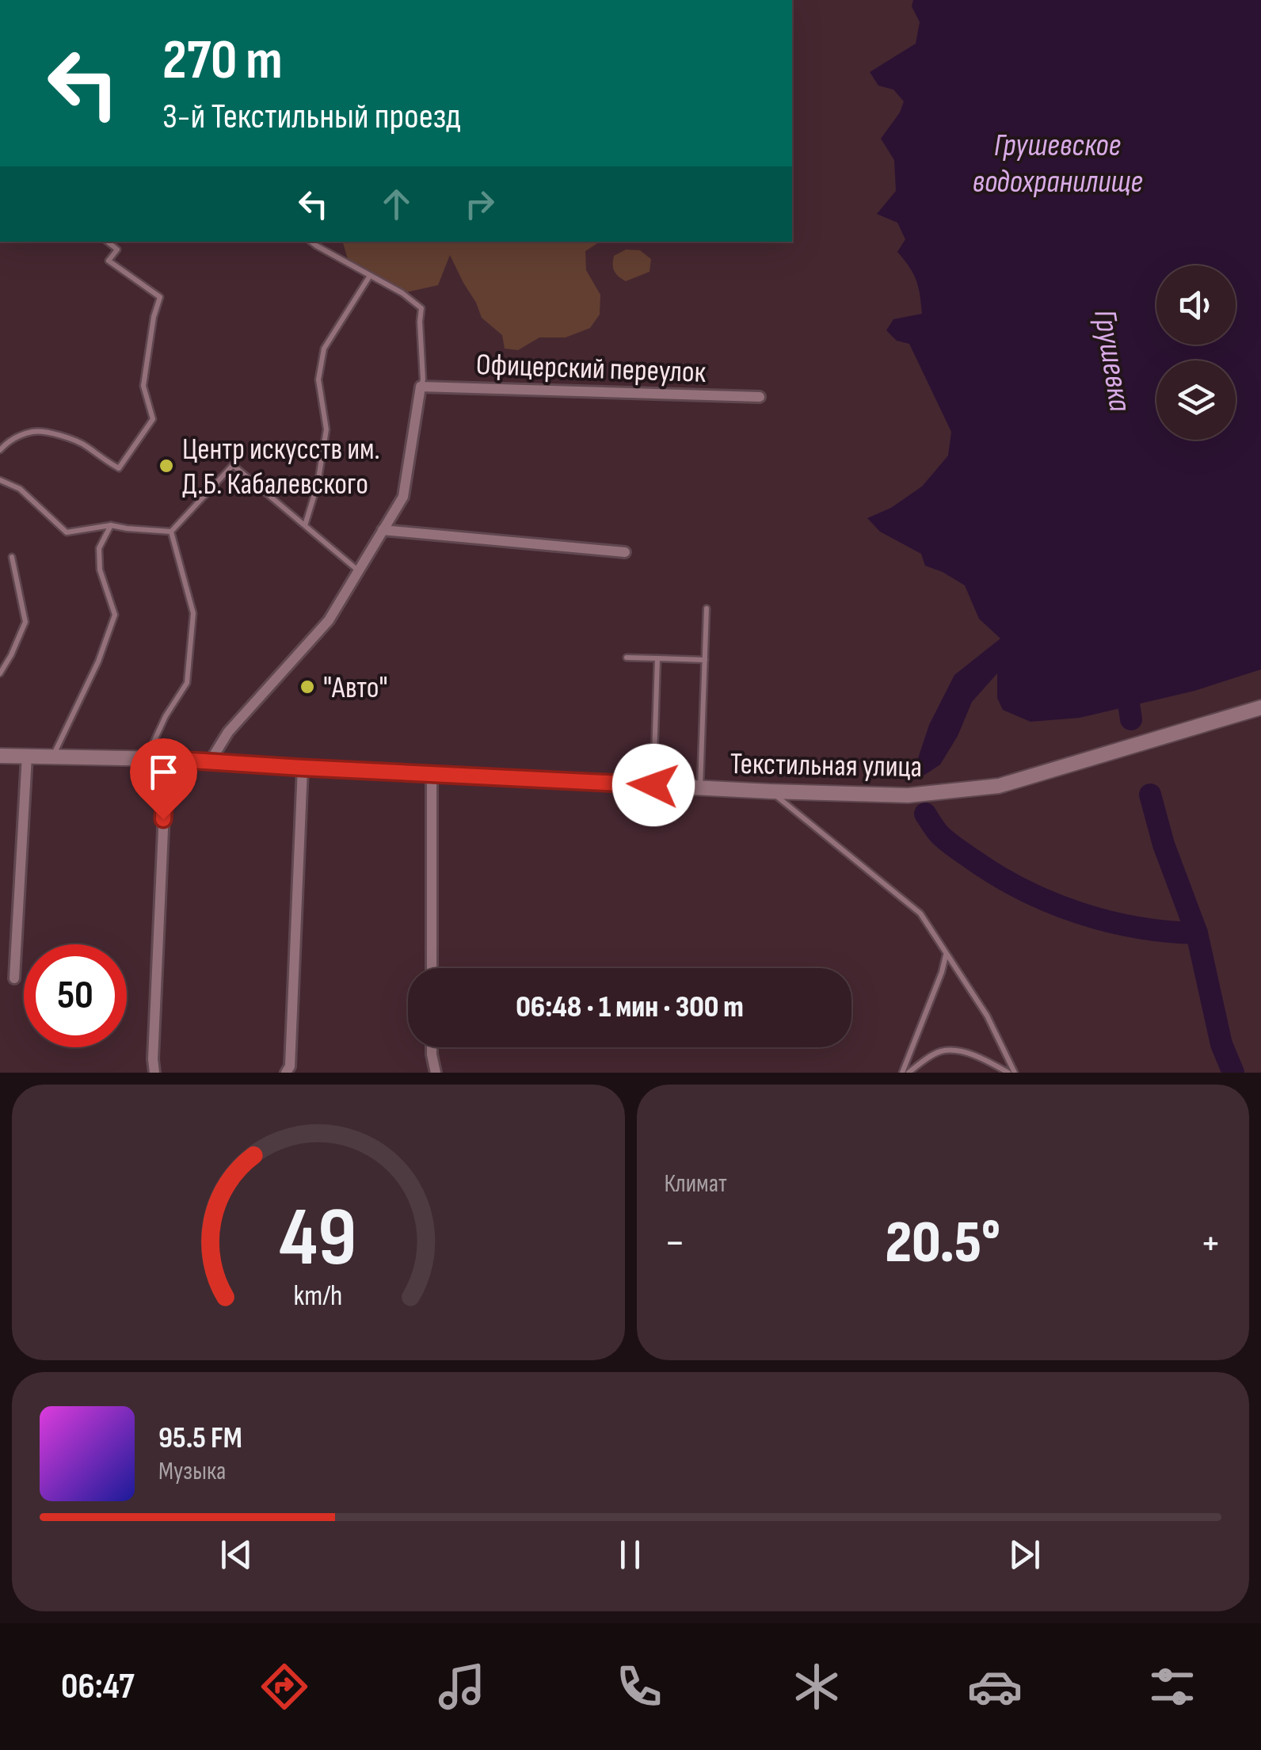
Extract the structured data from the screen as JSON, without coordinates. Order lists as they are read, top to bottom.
{
  "streets": {
    "main road": ["Текстильная улица"],
    "street": ["Офицерский переулок"]
  },
  "water": ["Грушевское водохранилище", "Грушевка"],
  "places": ["Центр искусств им. Д.Б. Кабалевского", "\"Авто\""],
  "page": {
    "turn": ["270 m", "3-й Текстильный проезд"],
    "limit": "50",
    "trip": "06:48 · 1 мин · 300 m",
    "tile": "Климат",
    "heat": ["−", "20.5°", "+"],
    "song": ["95.5 FM", "Музыка"],
    "tabs": "06:47",
    "gauge": ["49", "km/h"]
  }
}
